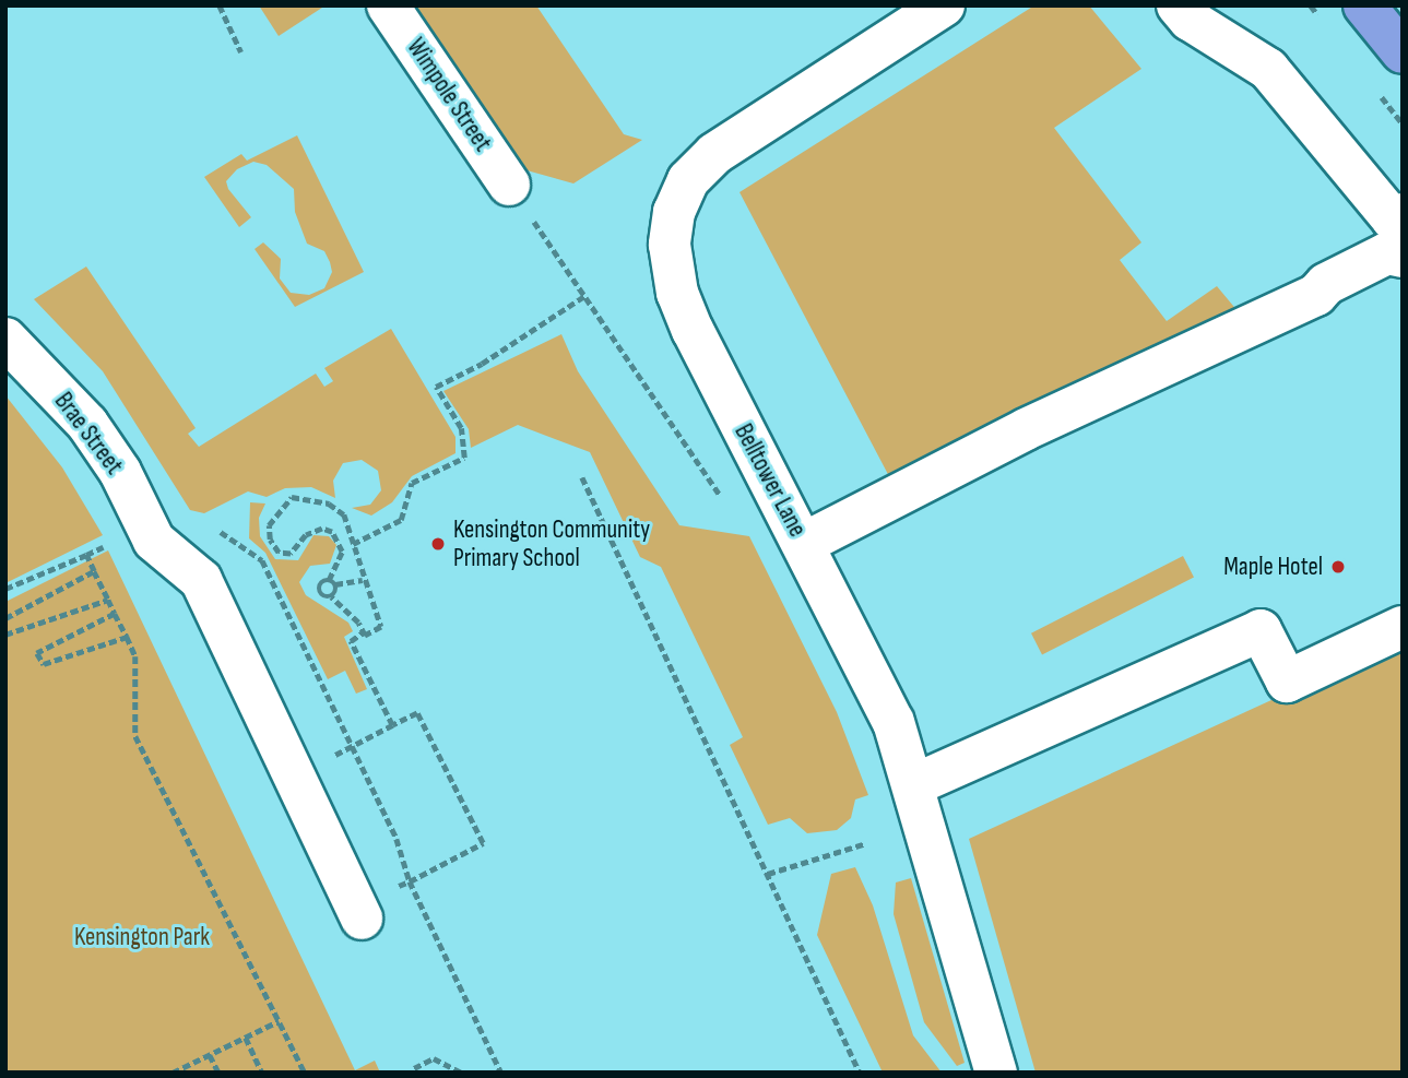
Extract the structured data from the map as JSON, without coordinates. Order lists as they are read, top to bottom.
{
  "streets": {
    "street": ["Wimpole Street", "Brae Street", "Belltower Lane"]
  },
  "parks": ["Kensington Park"],
  "places": ["Kensington Community Primary School", "Maple Hotel"]
}
